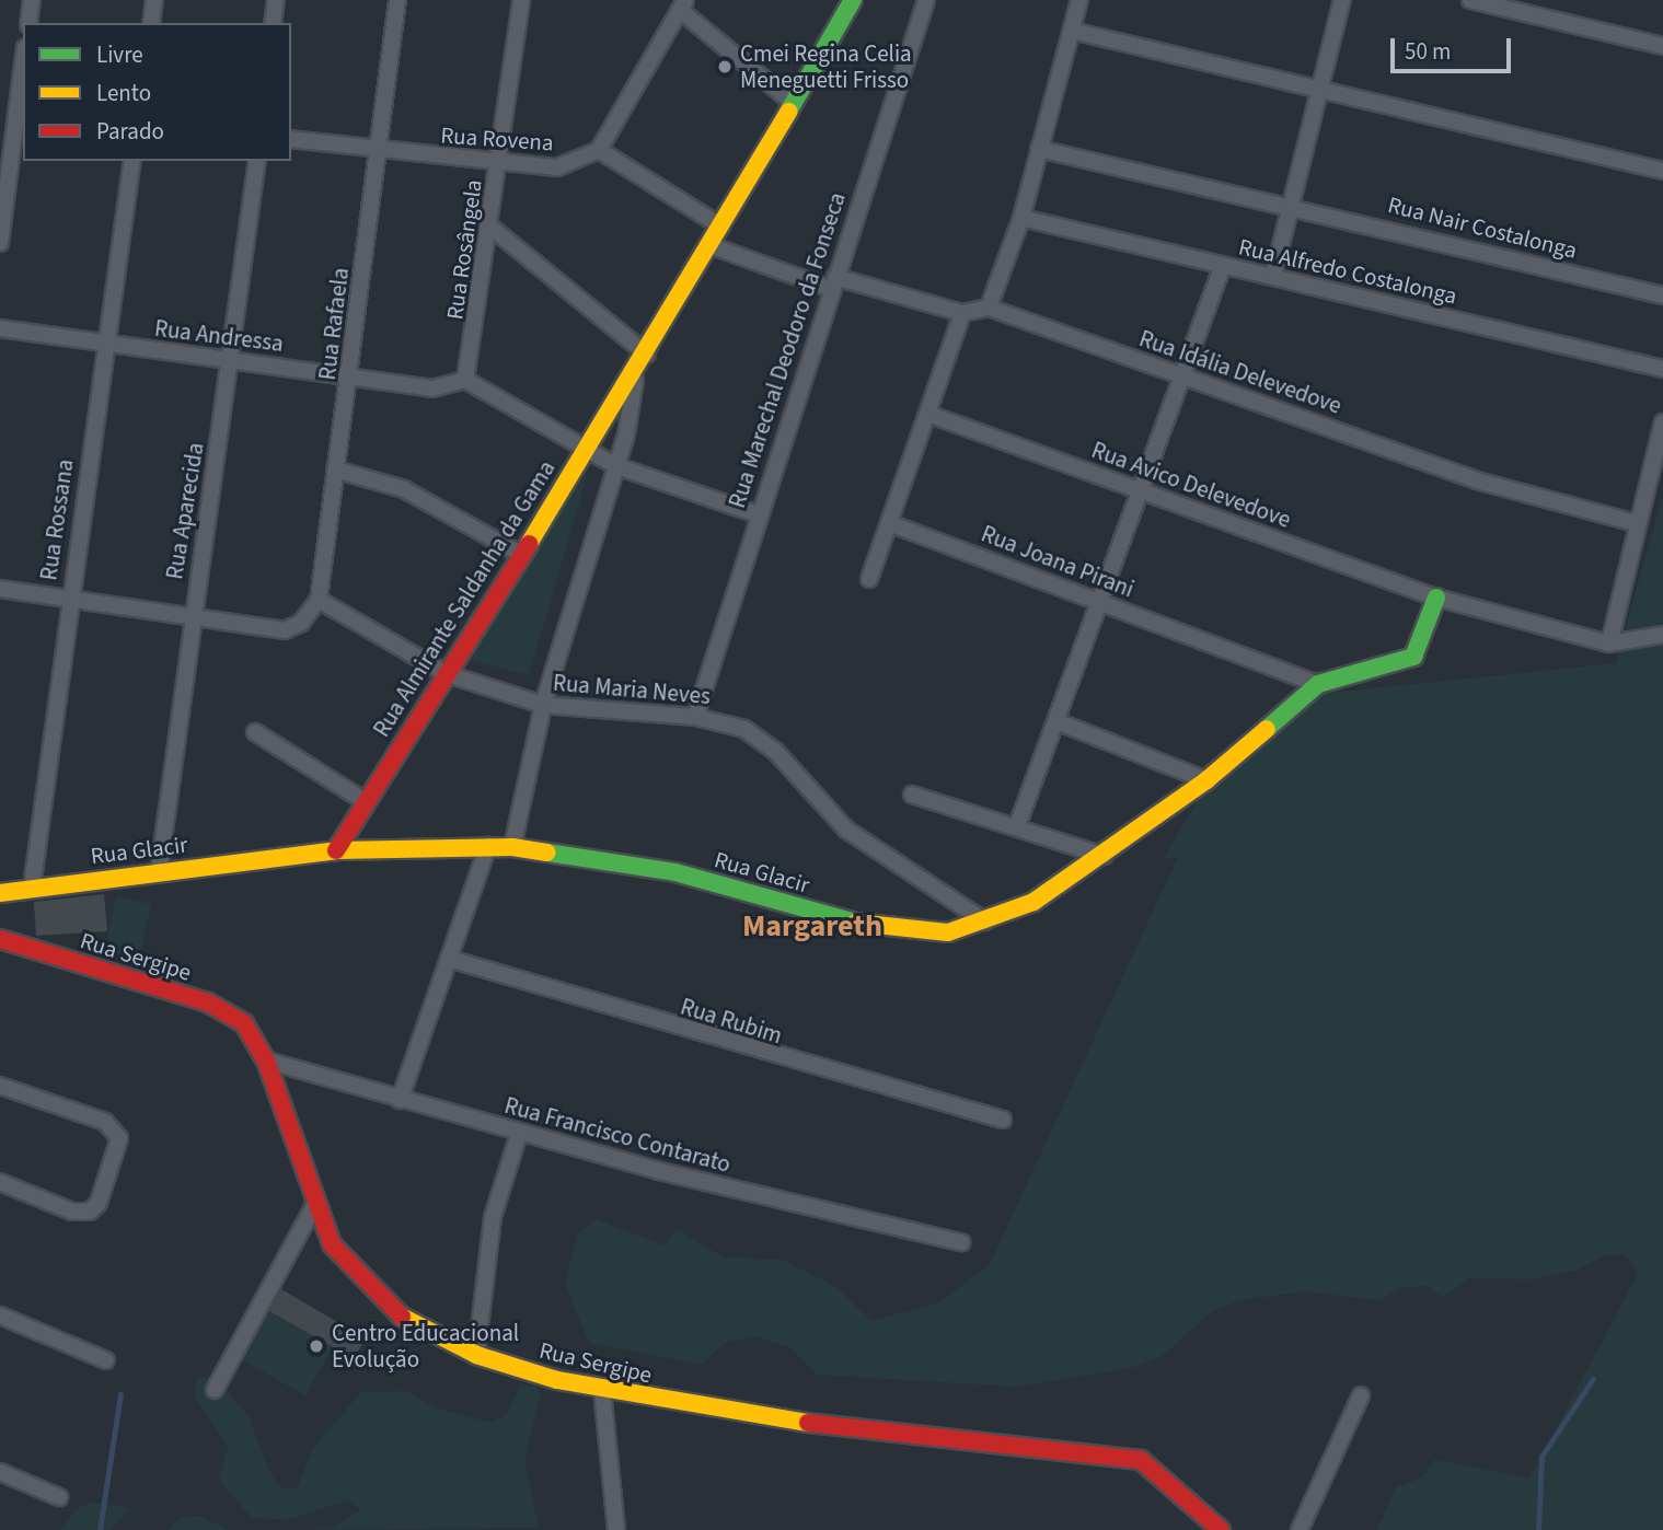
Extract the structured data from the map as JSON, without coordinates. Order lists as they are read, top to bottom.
{
  "streets": {
    "street": [
      "Rua Rovena",
      "Rua Nair Costalonga",
      "Rua Rosângela",
      "Rua Alfredo Costalonga",
      "Rua Rafaela",
      "Rua Andressa",
      "Rua Marechal Deodoro da Fonseca",
      "Rua Idália Delevedove",
      "Rua Avico Delevedove",
      "Rua Aparecida",
      "Rua Rossana",
      "Rua Joana Pirani",
      "Rua Almirante Saldanha da Gama",
      "Rua Maria Neves",
      "Rua Glacir",
      "Rua Sergipe",
      "Rua Rubim",
      "Rua Francisco Contarato"
    ]
  },
  "crossings": [
    ["Rua Rovena", "Rua Rosângela"],
    ["Rua Rovena", "Rua Rafaela"],
    ["Rua Rosângela", "Rua Andressa"],
    ["Rua Rafaela", "Rua Andressa"],
    ["Rua Rafaela", "Rua Maria Neves"],
    ["Rua Andressa", "Rua Aparecida"],
    ["Rua Andressa", "Rua Rossana"],
    ["Rua Marechal Deodoro da Fonseca", "Rua Maria Neves"],
    ["Rua Avico Delevedove", "Rua Glacir"],
    ["Rua Aparecida", "Rua Glacir"],
    ["Rua Rossana", "Rua Glacir"],
    ["Rua Joana Pirani", "Rua Glacir"],
    ["Rua Almirante Saldanha da Gama", "Rua Maria Neves"],
    ["Rua Almirante Saldanha da Gama", "Rua Glacir"],
    ["Rua Maria Neves", "Rua Glacir"],
    ["Rua Sergipe", "Rua Francisco Contarato"]
  ],
  "districts": ["Margareth"],
  "places": ["Cmei Regina Celia Meneguetti Frisso", "Centro Educacional Evolução"],
  "legend": ["Livre", "Lento", "Parado"],
  "scale_bar": "50 m"
}
